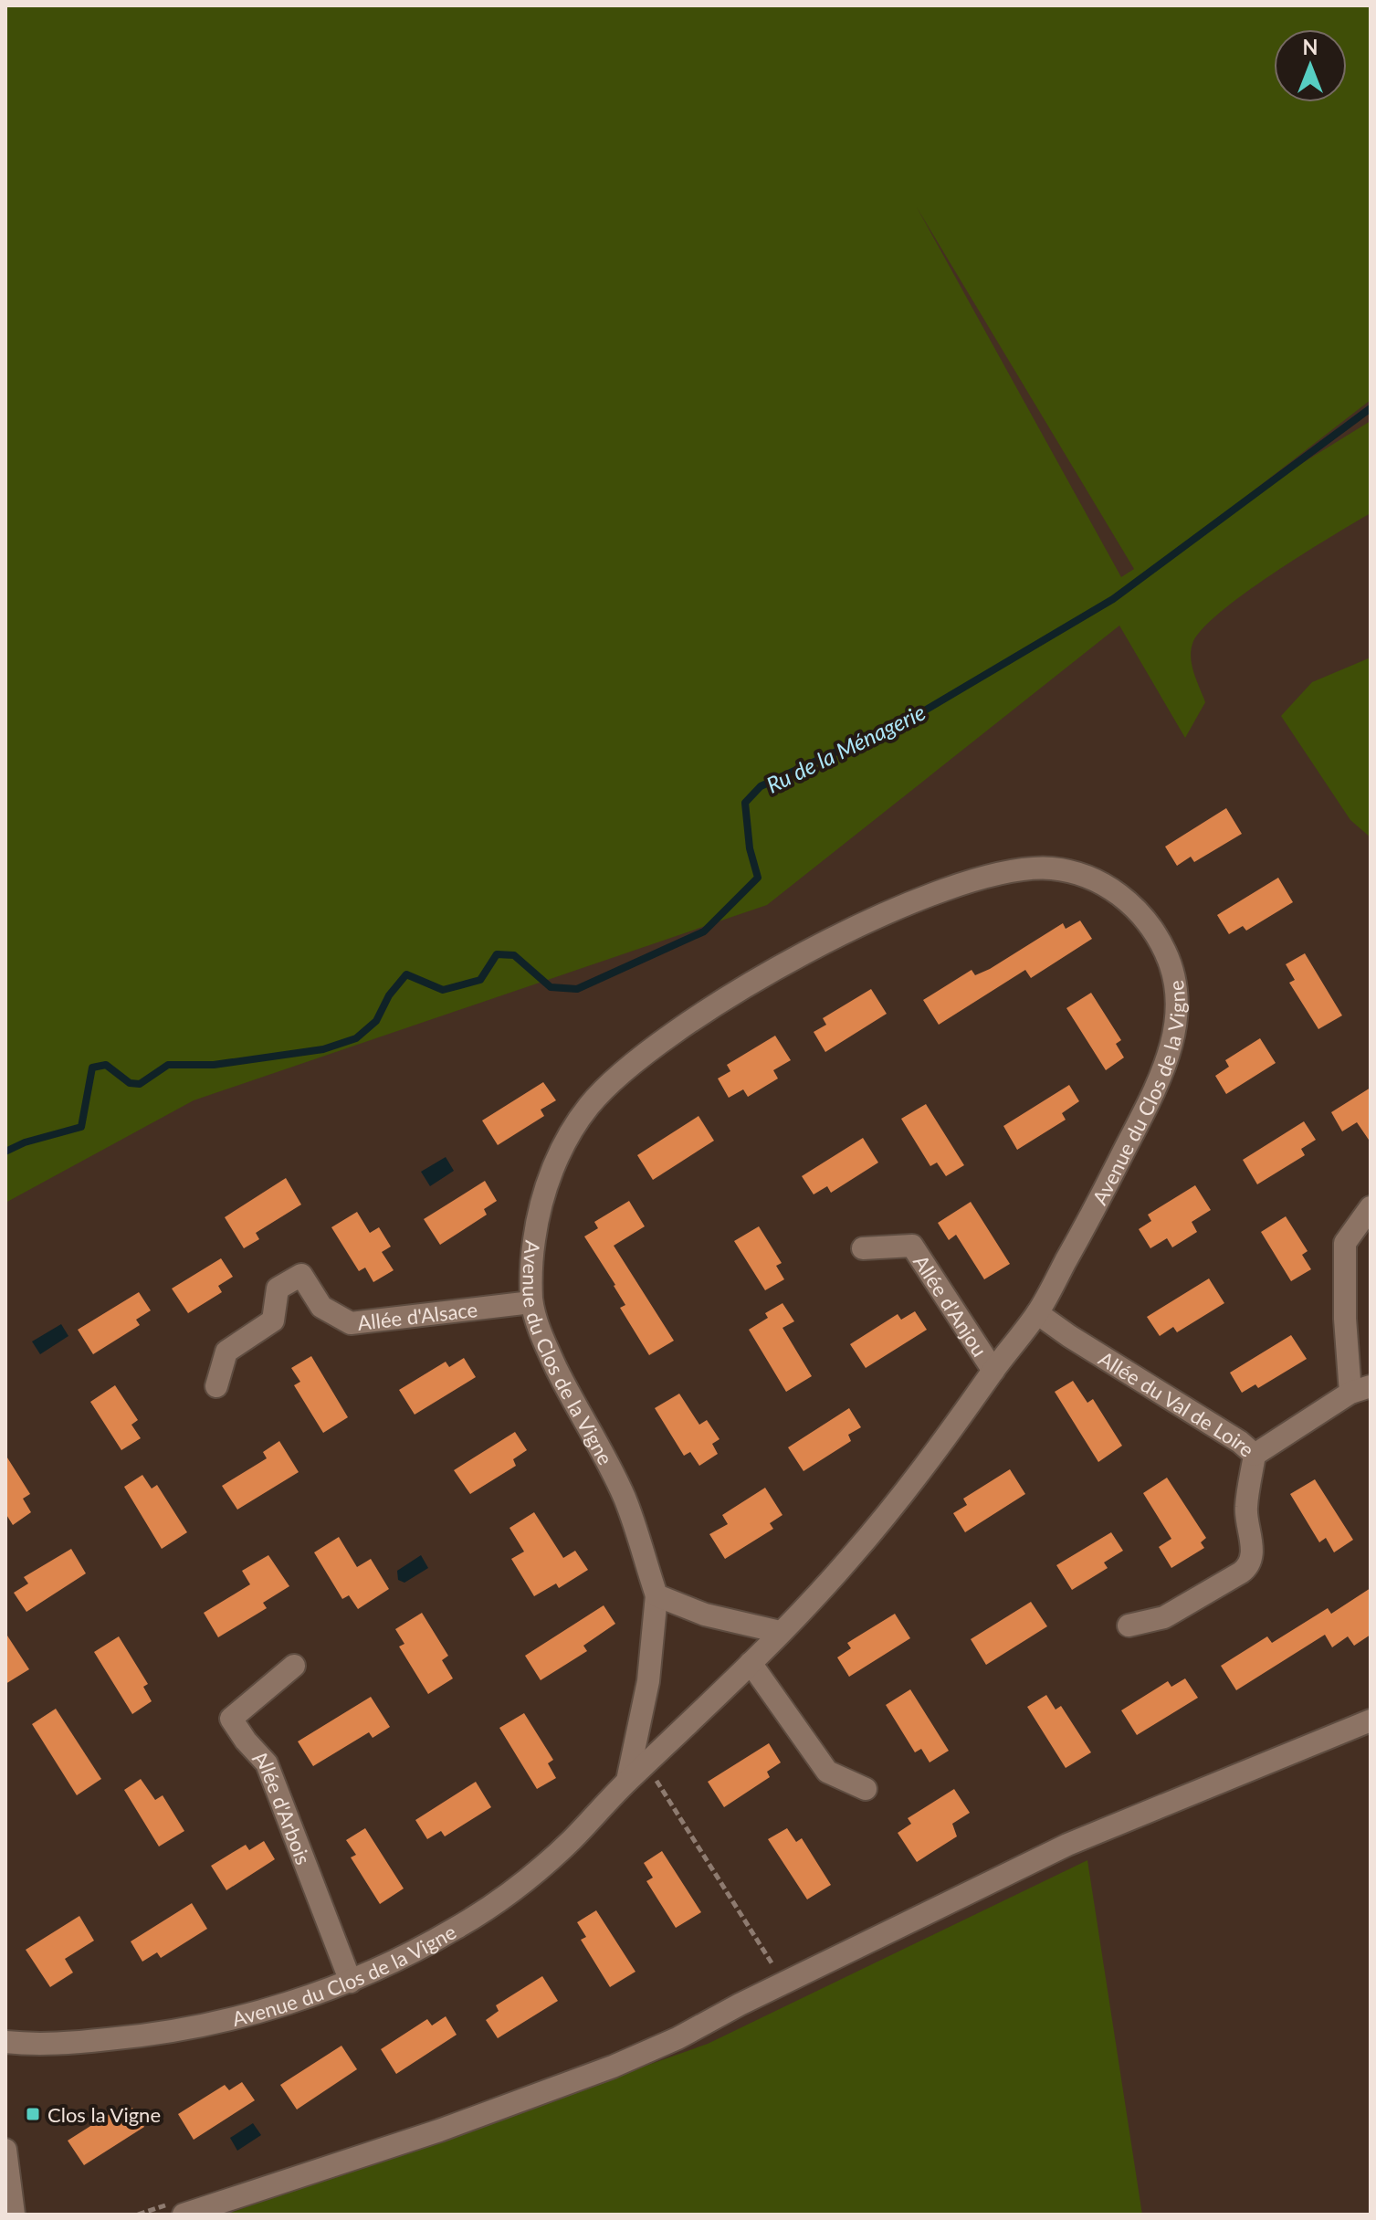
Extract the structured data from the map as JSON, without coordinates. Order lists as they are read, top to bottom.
{
  "streets": {
    "street": [
      "Avenue du Clos de la Vigne",
      "Allée d'Anjou",
      "Allée d'Alsace",
      "Allée du Val de Loire",
      "Allée d'Arbois"
    ]
  },
  "crossings": [
    ["Avenue du Clos de la Vigne", "Allée d'Anjou"],
    ["Avenue du Clos de la Vigne", "Allée d'Alsace"],
    ["Avenue du Clos de la Vigne", "Allée du Val de Loire"],
    ["Avenue du Clos de la Vigne", "Allée d'Arbois"]
  ],
  "water": ["Ru de la Ménagerie"],
  "places": {
    "transit": ["Clos la Vigne"]
  },
  "north": "top"
}
